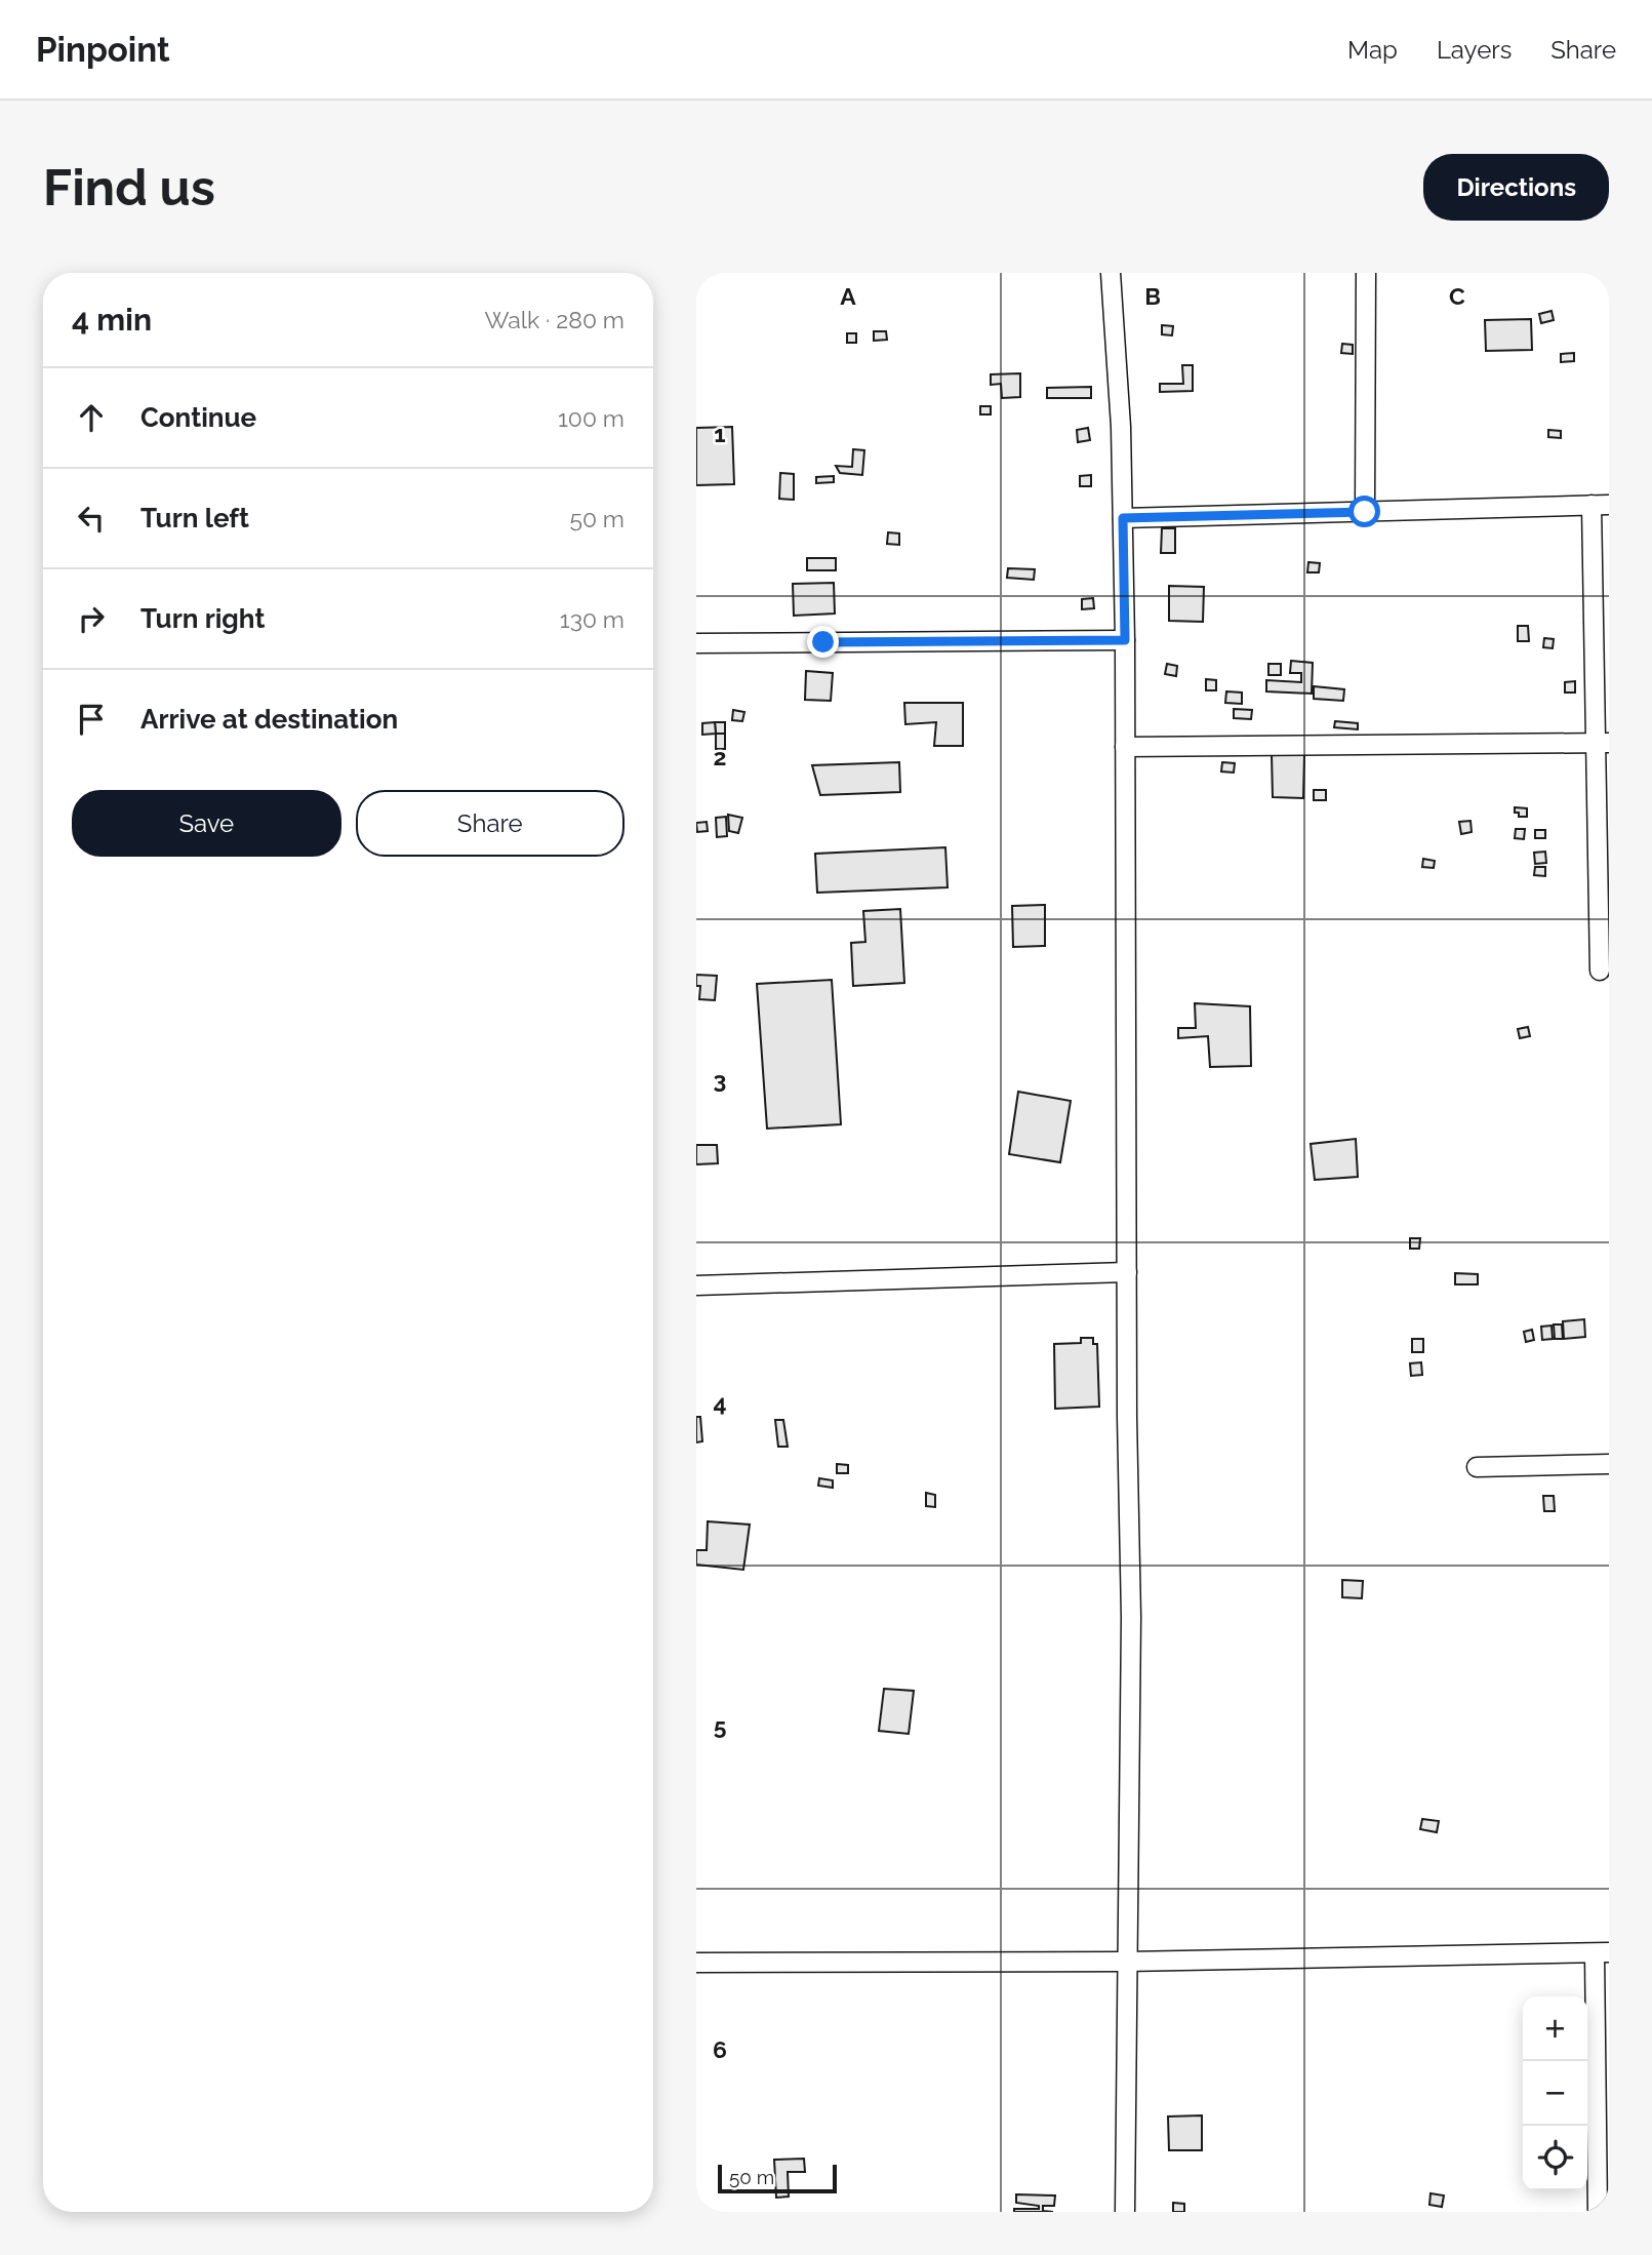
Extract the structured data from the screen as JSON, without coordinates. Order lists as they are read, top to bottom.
{
  "scale_bar": "50 m",
  "page": {
    "header": "Pinpoint",
    "nav": ["Map", "Layers", "Share"],
    "buttons": [
      "Directions",
      ["Save", "Share"]
    ],
    "title": "Find us",
    "heading": ["4 min", "Walk · 280 m"],
    "list": [
      ["Continue", "100 m"],
      ["Turn left", "50 m"],
      ["Turn right", "130 m"],
      "Arrive at destination"
    ],
    "map_buttons": ["+", "−"],
    "scale": "50 m"
  },
  "grid": {
    "columns": ["A", "B", "C"],
    "rows": [
      "1",
      "2",
      "3",
      "4",
      "5",
      "6"
    ]
  }
}
